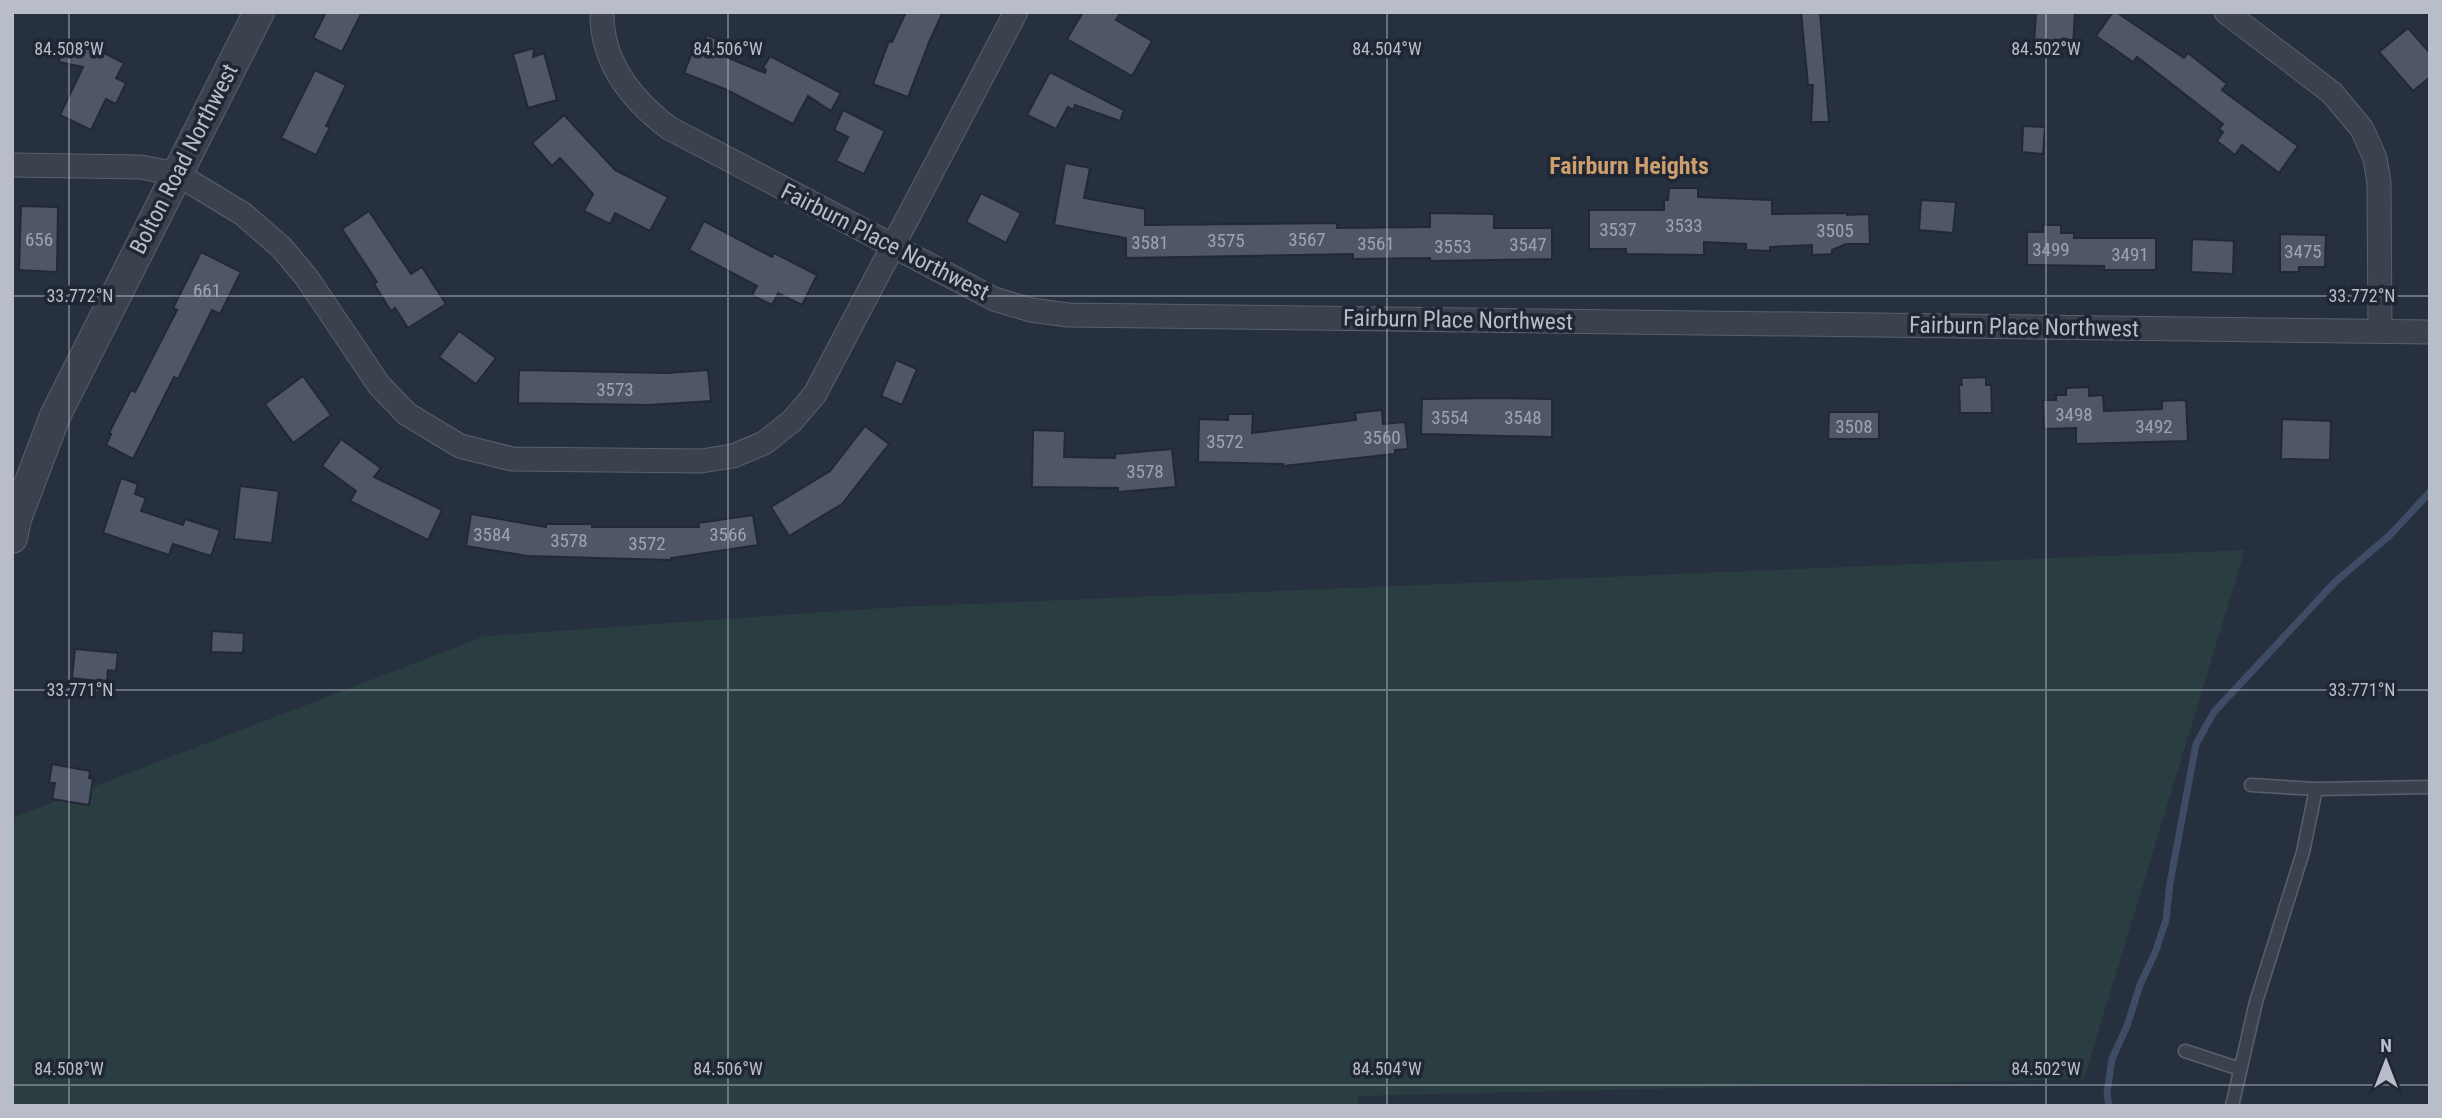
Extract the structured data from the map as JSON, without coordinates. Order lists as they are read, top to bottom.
{
  "streets": {
    "street": ["Bolton Road Northwest", "Fairburn Place Northwest"]
  },
  "districts": ["Fairburn Heights"],
  "house_numbers": [
    "3533",
    "3537",
    "3505",
    "656",
    "3567",
    "3575",
    "3581",
    "3561",
    "3547",
    "3553",
    "3499",
    "3475",
    "3491",
    "661",
    "3573",
    "3498",
    "3554",
    "3548",
    "3508",
    "3492",
    "3560",
    "3572",
    "3578",
    "3584",
    "3566",
    "3578",
    "3572"
  ],
  "north": "top",
  "coordinates": [
    "84.508°W",
    "84.506°W",
    "84.504°W",
    "84.502°W",
    "33.772°N",
    "33.771°N"
  ]
}
